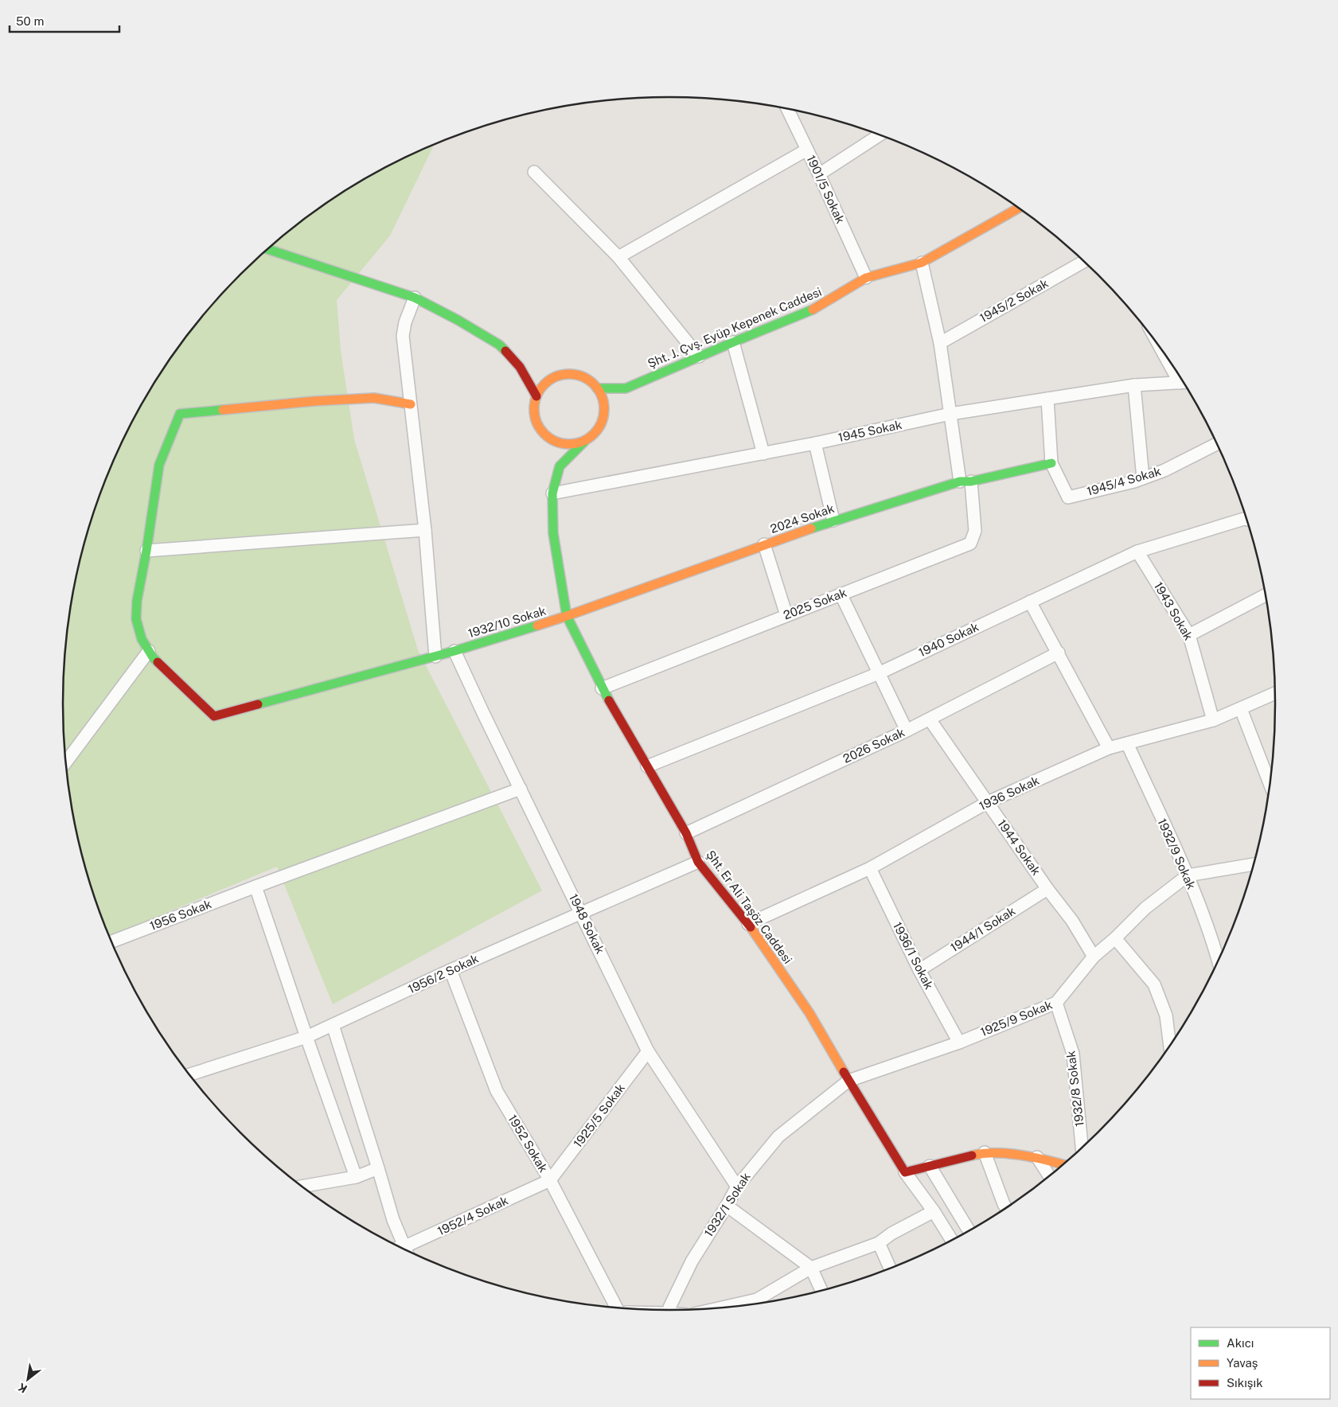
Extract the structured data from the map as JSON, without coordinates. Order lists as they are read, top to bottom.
{
  "streets": {
    "street": [
      "1901/5 Sokak",
      "1945/2 Sokak",
      "Şht. J. Çvş. Eyüp Kepenek Caddesi",
      "1945 Sokak",
      "1945/4 Sokak",
      "2024 Sokak",
      "2025 Sokak",
      "1943 Sokak",
      "1932/10 Sokak",
      "1940 Sokak",
      "2026 Sokak",
      "1936 Sokak",
      "1944 Sokak",
      "1932/9 Sokak",
      "Şht. Er Ali Taşöz Caddesi",
      "1956 Sokak",
      "1948 Sokak",
      "1944/1 Sokak",
      "1936/1 Sokak",
      "1956/2 Sokak",
      "1925/9 Sokak",
      "1932/8 Sokak",
      "1925/5 Sokak",
      "1952 Sokak",
      "1932/1 Sokak",
      "1952/4 Sokak"
    ]
  },
  "crossings": [
    ["1901/5 Sokak", "Şht. J. Çvş. Eyüp Kepenek Caddesi"],
    ["1945/2 Sokak", "2025 Sokak"],
    ["Şht. J. Çvş. Eyüp Kepenek Caddesi", "2025 Sokak"],
    ["1945 Sokak", "2025 Sokak"],
    ["1945 Sokak", "Şht. Er Ali Taşöz Caddesi"],
    ["1945/4 Sokak", "2024 Sokak"],
    ["2024 Sokak", "2025 Sokak"],
    ["2024 Sokak", "1932/10 Sokak"],
    ["2024 Sokak", "Şht. Er Ali Taşöz Caddesi"],
    ["2025 Sokak", "Şht. Er Ali Taşöz Caddesi"],
    ["1943 Sokak", "1940 Sokak"],
    ["1943 Sokak", "1936 Sokak"],
    ["1932/10 Sokak", "Şht. Er Ali Taşöz Caddesi"],
    ["1932/10 Sokak", "1948 Sokak"],
    ["1940 Sokak", "Şht. Er Ali Taşöz Caddesi"],
    ["2026 Sokak", "1944 Sokak"],
    ["2026 Sokak", "Şht. Er Ali Taşöz Caddesi"],
    ["1936 Sokak", "1944 Sokak"],
    ["1936 Sokak", "1932/9 Sokak"],
    ["1936 Sokak", "Şht. Er Ali Taşöz Caddesi"],
    ["1936 Sokak", "1936/1 Sokak"],
    ["1944 Sokak", "1944/1 Sokak"],
    ["1944 Sokak", "1925/9 Sokak"],
    ["1932/9 Sokak", "1925/9 Sokak"],
    ["Şht. Er Ali Taşöz Caddesi", "1956/2 Sokak"],
    ["Şht. Er Ali Taşöz Caddesi", "1925/9 Sokak"],
    ["Şht. Er Ali Taşöz Caddesi", "1932/1 Sokak"],
    ["1956 Sokak", "1948 Sokak"],
    ["1948 Sokak", "1956/2 Sokak"],
    ["1948 Sokak", "1925/5 Sokak"],
    ["1948 Sokak", "1932/1 Sokak"],
    ["1944/1 Sokak", "1936/1 Sokak"],
    ["1936/1 Sokak", "1925/9 Sokak"],
    ["1956/2 Sokak", "1952 Sokak"],
    ["1925/9 Sokak", "1932/8 Sokak"],
    ["1925/9 Sokak", "1932/1 Sokak"],
    ["1925/5 Sokak", "1952 Sokak"],
    ["1925/5 Sokak", "1952/4 Sokak"],
    ["1952 Sokak", "1952/4 Sokak"]
  ],
  "legend": ["Akıcı", "Yavaş", "Sıkışık"],
  "scale_bar": "50 m",
  "north": "bottom left"
}
